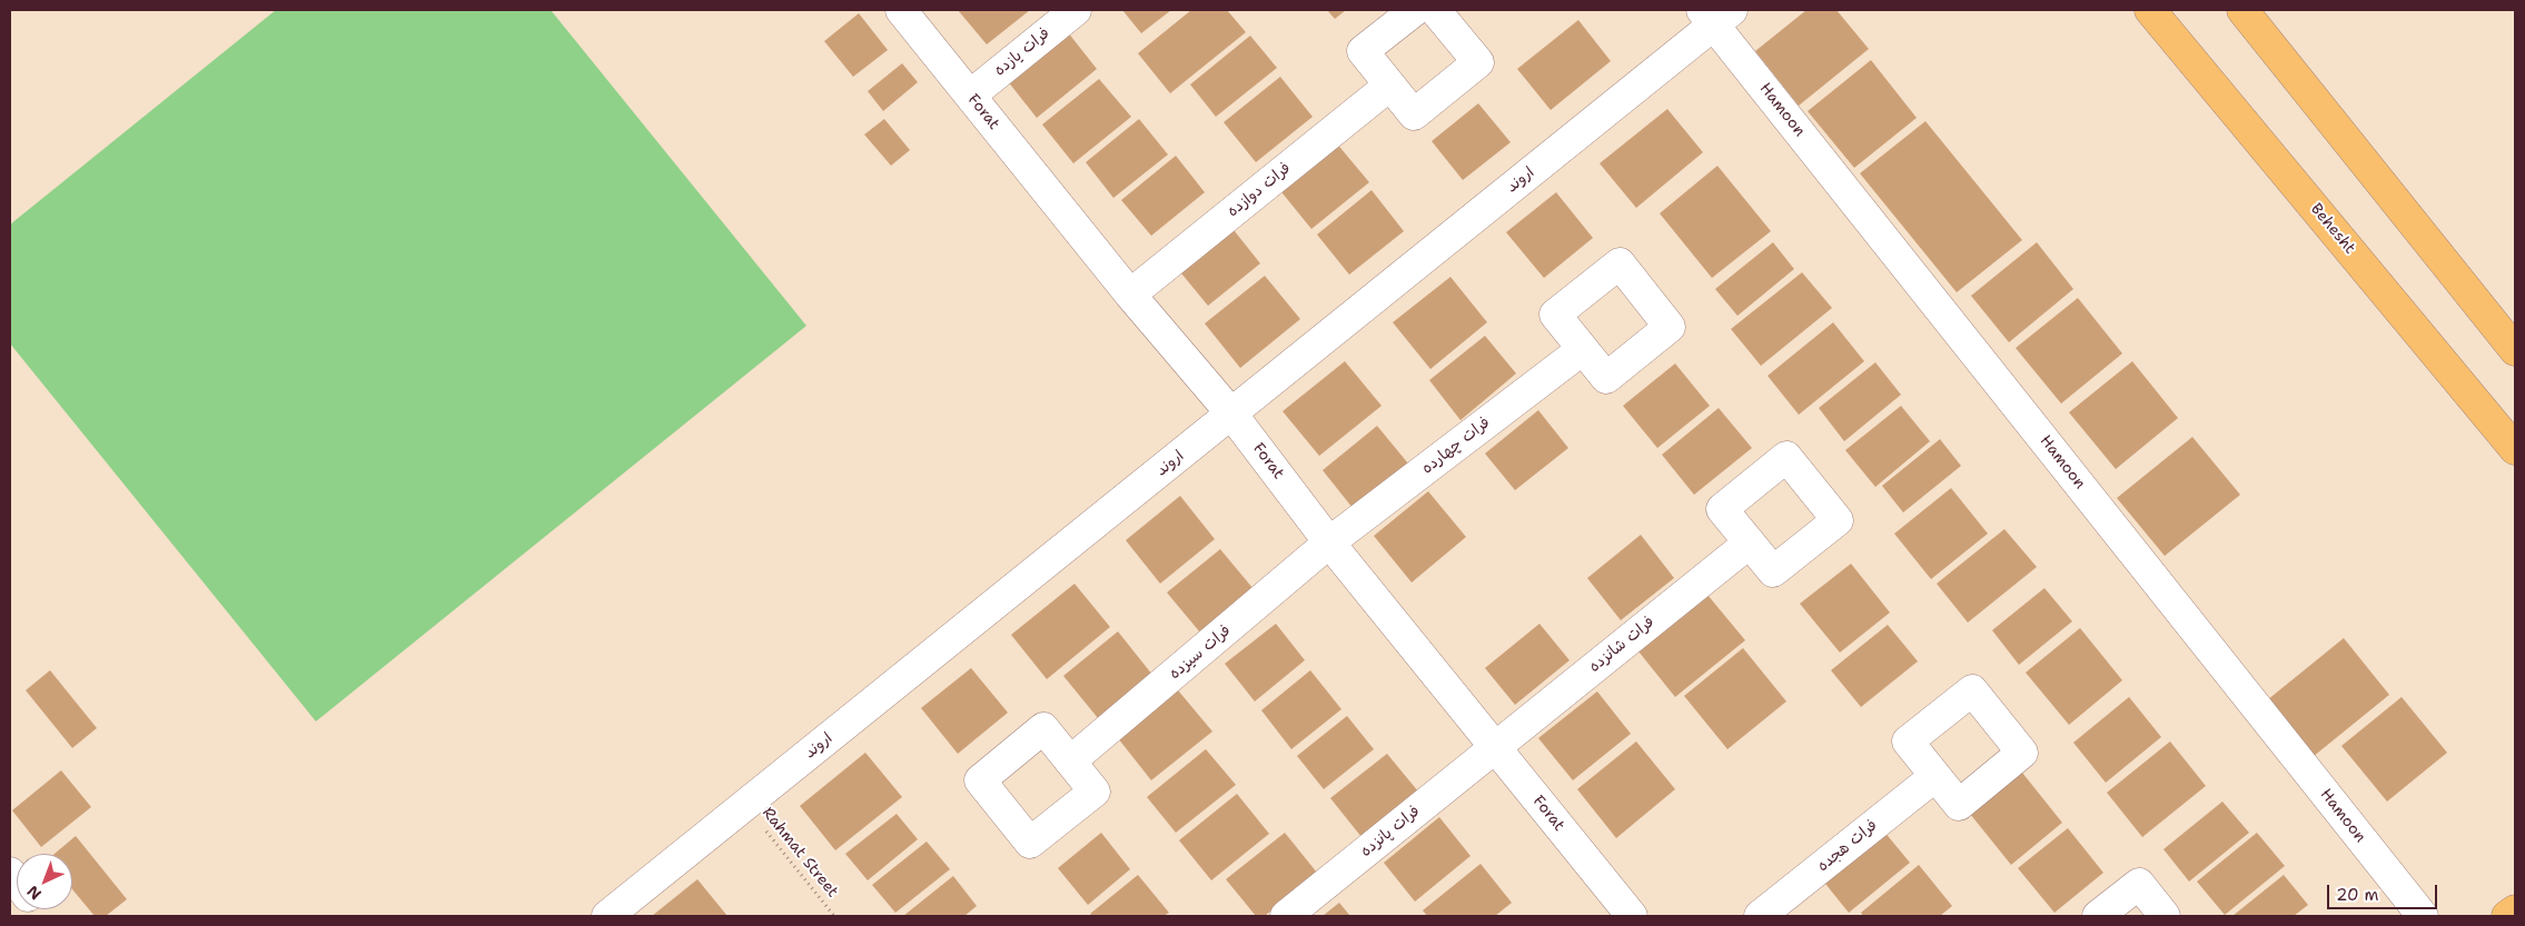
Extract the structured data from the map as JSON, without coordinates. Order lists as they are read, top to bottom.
{
  "streets": {
    "main road": ["Behesht"],
    "street": [
      "فرات یازده",
      "Hamoon",
      "Forat",
      "اروند",
      "فرات دوازده",
      "فرات چهارده",
      "فرات شانزده",
      "فرات سیزده",
      "فرات پانزده",
      "فرات هجده"
    ],
    "path": ["Rahmat Street"]
  },
  "crossings": [
    ["فرات یازده", "Forat"],
    ["Hamoon", "اروند"],
    ["Forat", "اروند"],
    ["Forat", "فرات دوازده"],
    ["Forat", "فرات چهارده"],
    ["Forat", "فرات شانزده"],
    ["Forat", "فرات سیزده"],
    ["Forat", "فرات پانزده"],
    ["اروند", "Rahmat Street"],
    ["فرات چهارده", "فرات سیزده"],
    ["فرات شانزده", "فرات پانزده"]
  ],
  "scale_bar": "20 m",
  "north": "bottom left"
}
